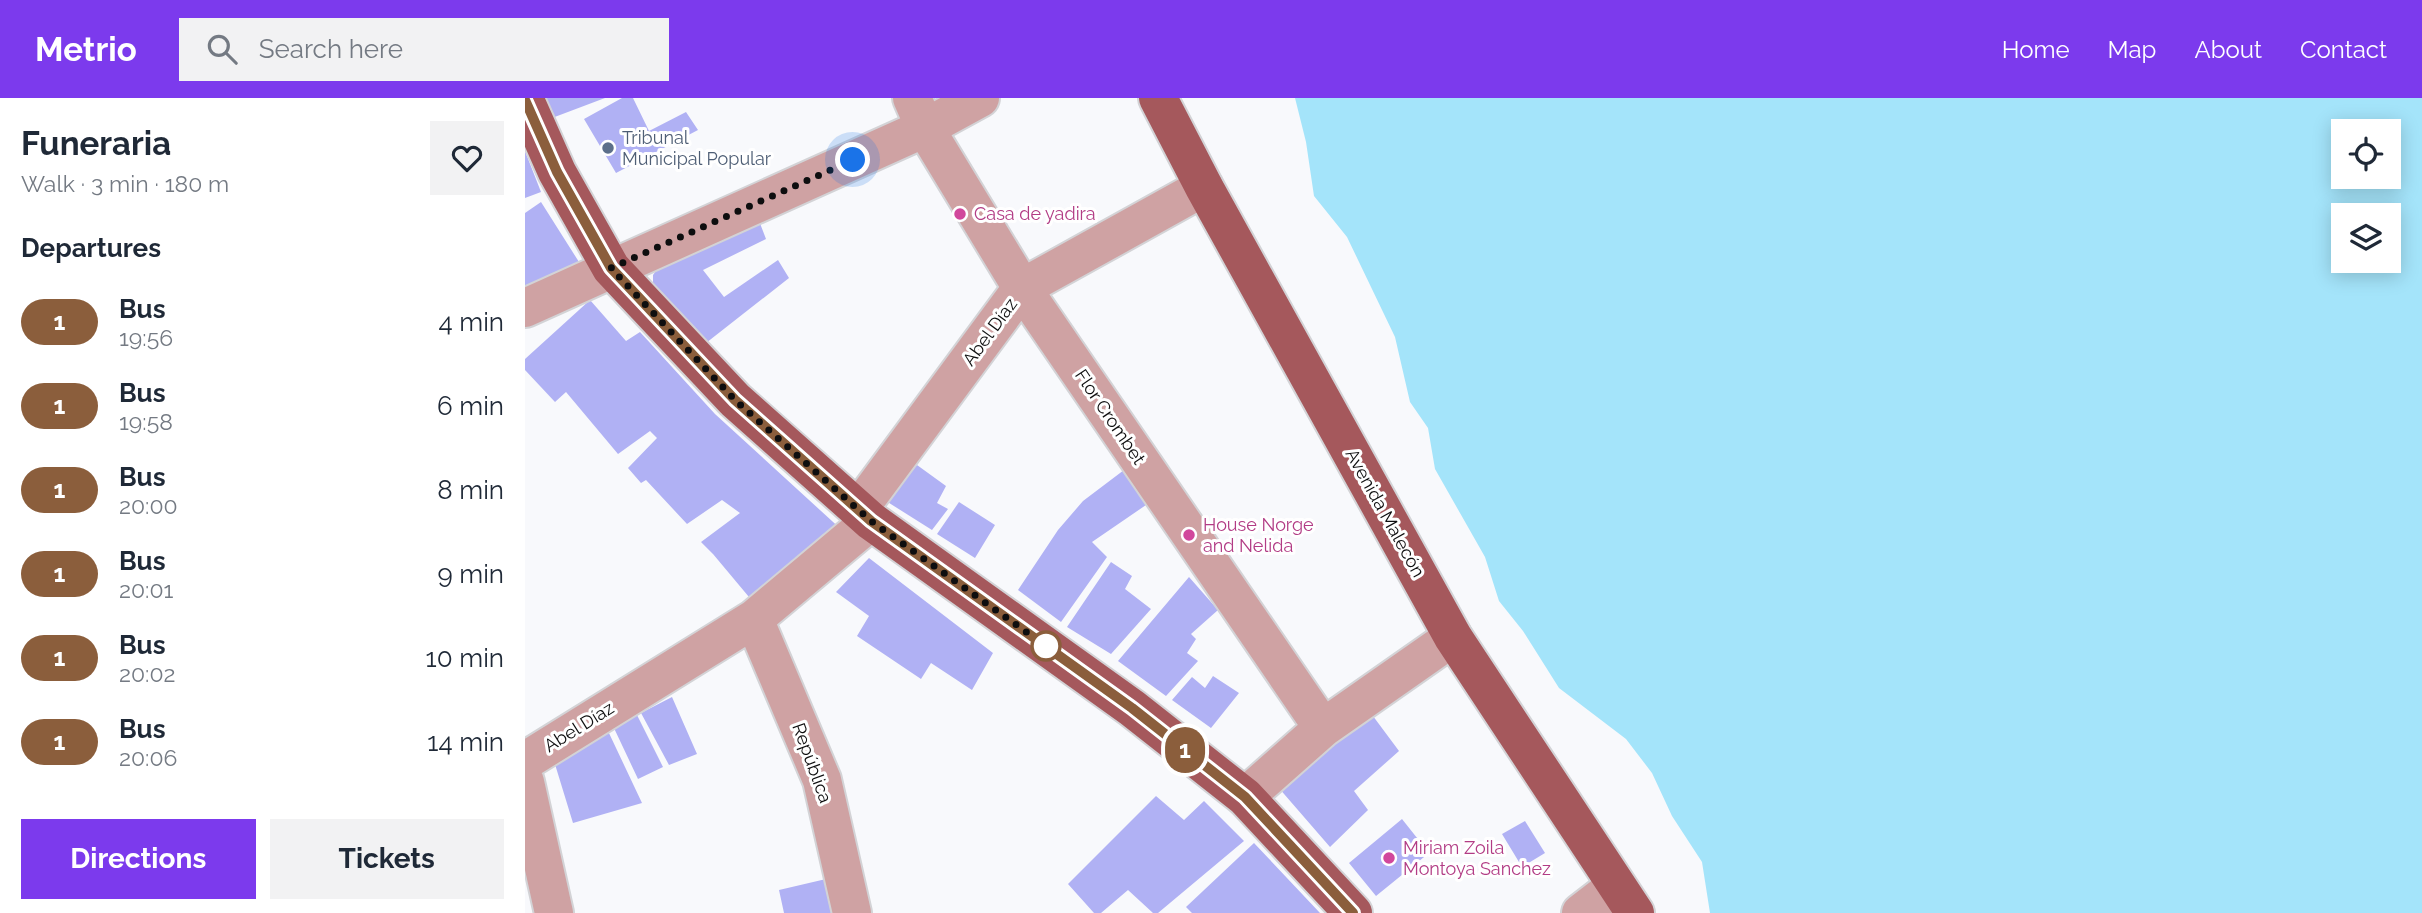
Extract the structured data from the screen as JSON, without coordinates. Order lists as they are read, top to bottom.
{
  "streets": {
    "main road": ["Avenida Malecón"],
    "street": ["Abel Díaz", "Flor Crombet", "República"]
  },
  "crossings": [
    ["Abel Díaz", "Flor Crombet"],
    ["Abel Díaz", "Avenida Malecón"],
    ["Abel Díaz", "República"]
  ],
  "places": [
    "Tribunal Municipal Popular",
    "Casa de yadira",
    "House Norge and Nelida",
    "Miriam Zoila Montoya Sanchez"
  ],
  "lines": ["bus line 1"],
  "page": {
    "header": "Metrio",
    "search": "Search here",
    "nav": [
      "Home",
      "Map",
      "About",
      "Contact"
    ],
    "heading": [
      ["Funeraria", "Walk · 3 min · 180 m"],
      "Departures"
    ],
    "on_map": "1",
    "list": [
      {
        "mark": "1",
        "name": "Bus",
        "note": "19:56",
        "value": "4 min"
      },
      {
        "mark": "1",
        "name": "Bus",
        "note": "19:58",
        "value": "6 min"
      },
      {
        "mark": "1",
        "name": "Bus",
        "note": "20:00",
        "value": "8 min"
      },
      {
        "mark": "1",
        "name": "Bus",
        "note": "20:01",
        "value": "9 min"
      },
      {
        "mark": "1",
        "name": "Bus",
        "note": "20:02",
        "value": "10 min"
      },
      {
        "mark": "1",
        "name": "Bus",
        "note": "20:06",
        "value": "14 min"
      }
    ],
    "buttons": ["Directions", "Tickets"]
  }
}
